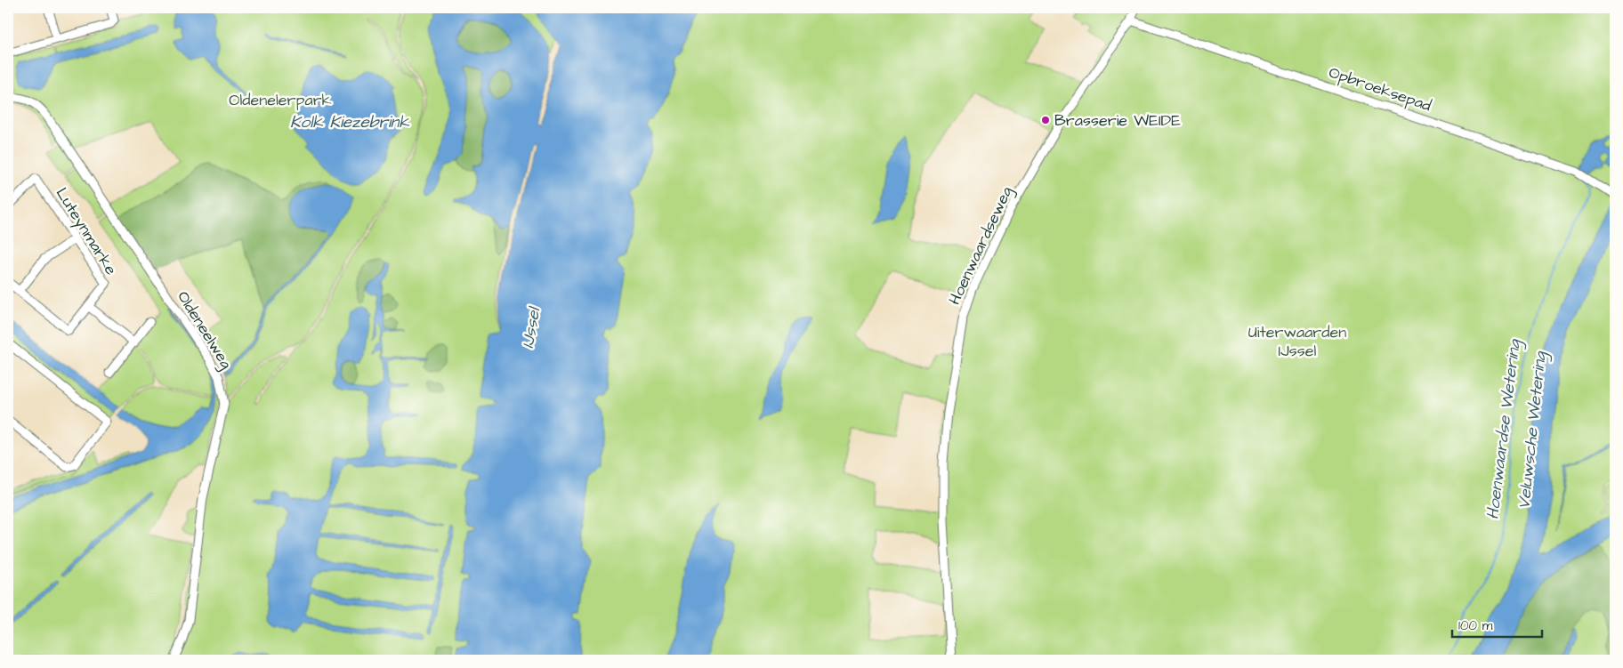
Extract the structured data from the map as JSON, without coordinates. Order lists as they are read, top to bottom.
{
  "streets": {
    "street": [
      "Opbroeksepad",
      "Luteynmarke",
      "Hoenwaardseweg",
      "Oldeneelweg"
    ]
  },
  "crossings": [
    ["Opbroeksepad", "Hoenwaardseweg"]
  ],
  "water": [
    "Kolk Kiezebrink",
    "IJssel",
    "Hoenwaardse Wetering",
    "Veluwsche Wetering"
  ],
  "parks": ["Oldenelerpark", "Uiterwaarden IJssel"],
  "places": ["Brasserie WEIDE"],
  "scale_bar": "100 m"
}
